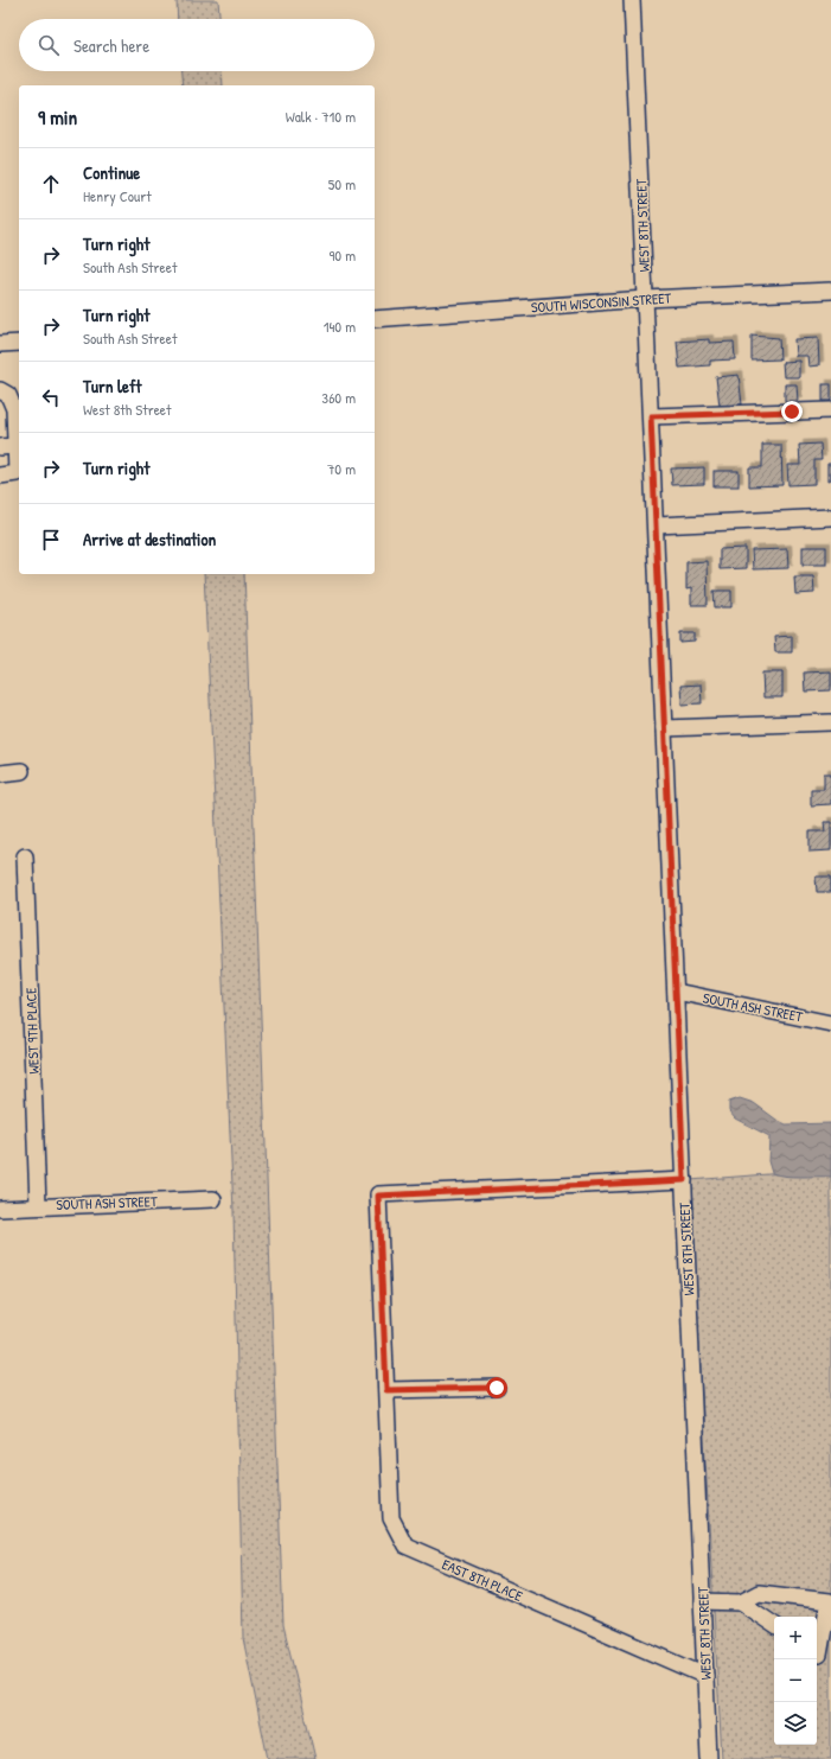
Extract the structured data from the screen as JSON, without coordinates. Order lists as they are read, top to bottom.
{
  "streets": {
    "street": [
      "WEST 8TH STREET",
      "SOUTH WISCONSIN STREET",
      "SOUTH ASH STREET",
      "WEST 9TH PLACE",
      "EAST 8TH PLACE"
    ]
  },
  "crossings": [
    ["WEST 8TH STREET", "SOUTH WISCONSIN STREET"],
    ["WEST 8TH STREET", "SOUTH ASH STREET"],
    ["WEST 8TH STREET", "EAST 8TH PLACE"],
    ["SOUTH ASH STREET", "WEST 9TH PLACE"]
  ],
  "page": {
    "search": "Search here",
    "heading": ["9 min", "Walk · 710 m"],
    "list": [
      ["Continue", "Henry Court", "50 m"],
      ["Turn right", "South Ash Street", "90 m"],
      ["Turn right", "South Ash Street", "140 m"],
      ["Turn left", "West 8th Street", "360 m"],
      ["Turn right", "70 m"],
      "Arrive at destination"
    ],
    "map_buttons": ["+", "−"]
  }
}
